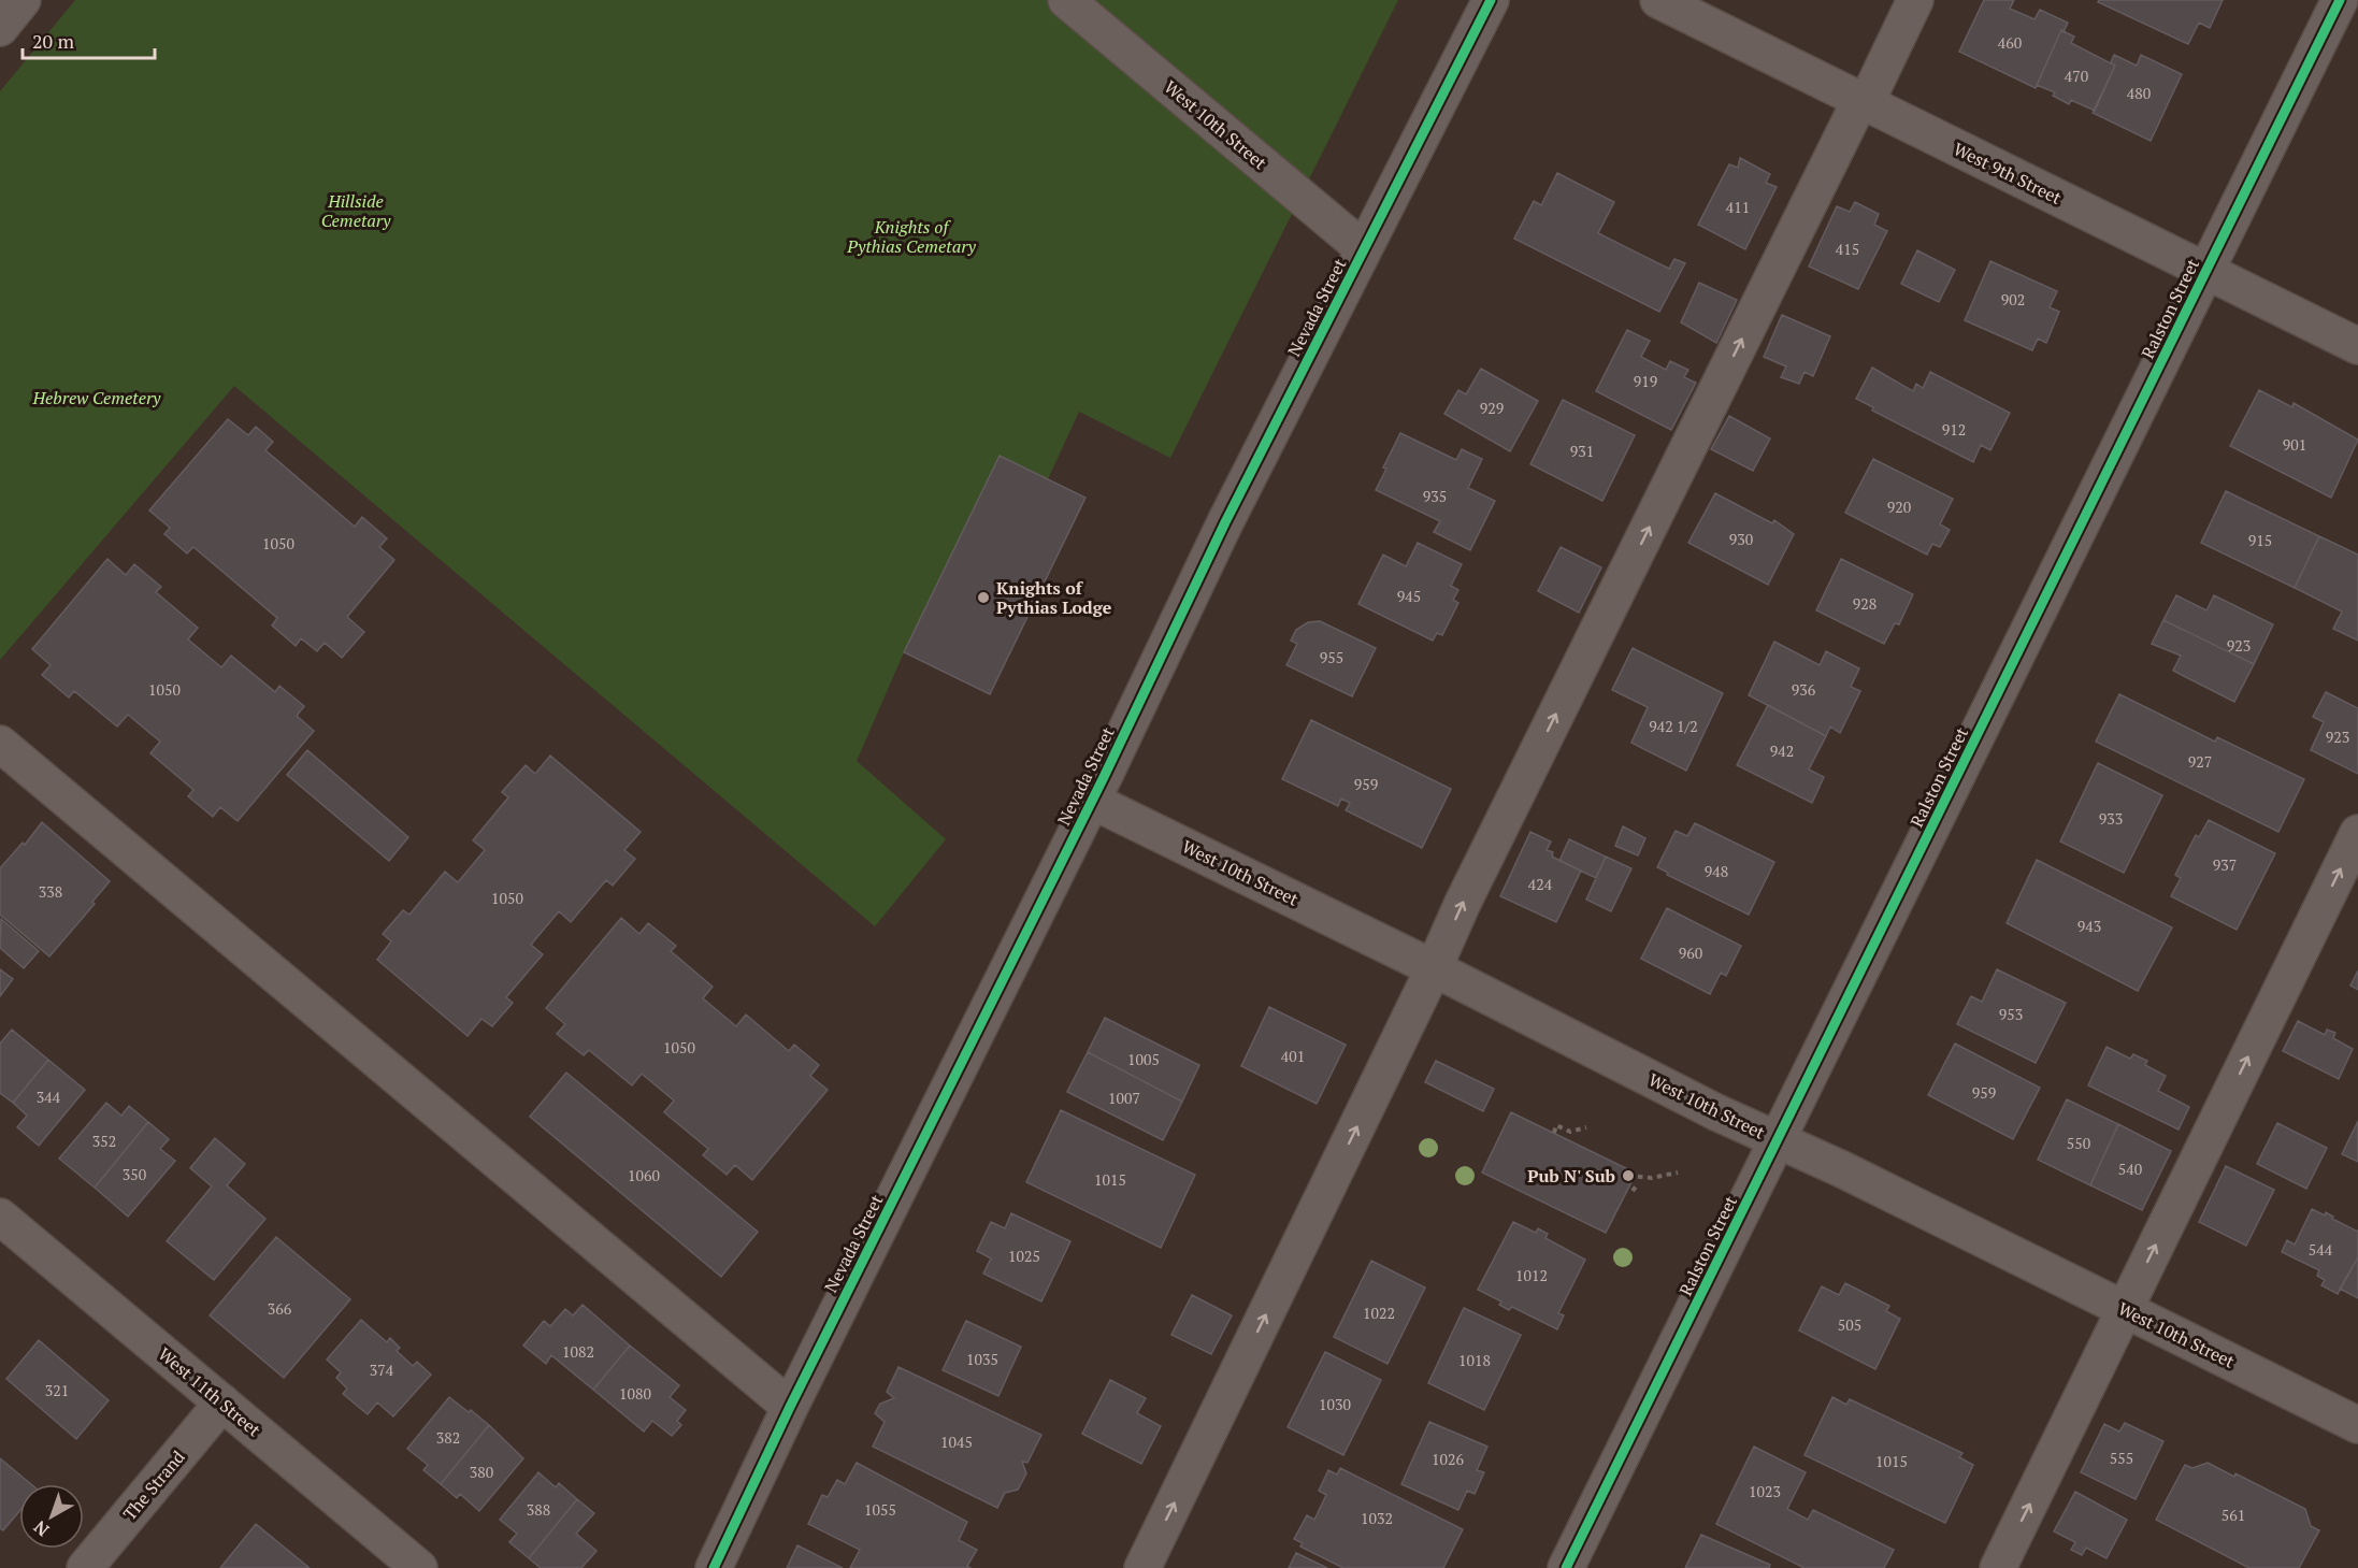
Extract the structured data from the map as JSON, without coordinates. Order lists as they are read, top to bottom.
{
  "streets": {
    "street": [
      "West 10th Street",
      "West 9th Street",
      "Nevada Street",
      "Ralston Street",
      "West 11th Street",
      "The Strand"
    ]
  },
  "crossings": [
    ["West 10th Street", "Nevada Street"],
    ["West 10th Street", "Ralston Street"],
    ["West 9th Street", "Ralston Street"],
    ["West 11th Street", "The Strand"]
  ],
  "parks": ["Hillside Cemetary", "Knights of Pythias Cemetary", "Hebrew Cemetery"],
  "places": ["Knights of Pythias Lodge", "Pub N' Sub"],
  "house_numbers": [
    "460",
    "470",
    "480",
    "411",
    "415",
    "902",
    "919",
    "929",
    "912",
    "901",
    "931",
    "935",
    "920",
    "930",
    "915",
    "1050",
    "945",
    "928",
    "923",
    "955",
    "1050",
    "936",
    "942 1/2",
    "923",
    "942",
    "927",
    "959",
    "933",
    "937",
    "948",
    "424",
    "338",
    "1050",
    "943",
    "960",
    "953",
    "1050",
    "401",
    "1005",
    "959",
    "344",
    "1007",
    "352",
    "550",
    "540",
    "350",
    "1060",
    "1015",
    "544",
    "1025",
    "1012",
    "366",
    "1022",
    "505",
    "1082",
    "1035",
    "1018",
    "374",
    "321",
    "1080",
    "1030",
    "382",
    "1045",
    "555",
    "1026",
    "1015",
    "380",
    "1023",
    "388",
    "1055",
    "561",
    "1032"
  ],
  "scale_bar": "20 m",
  "north": "bottom left"
}
